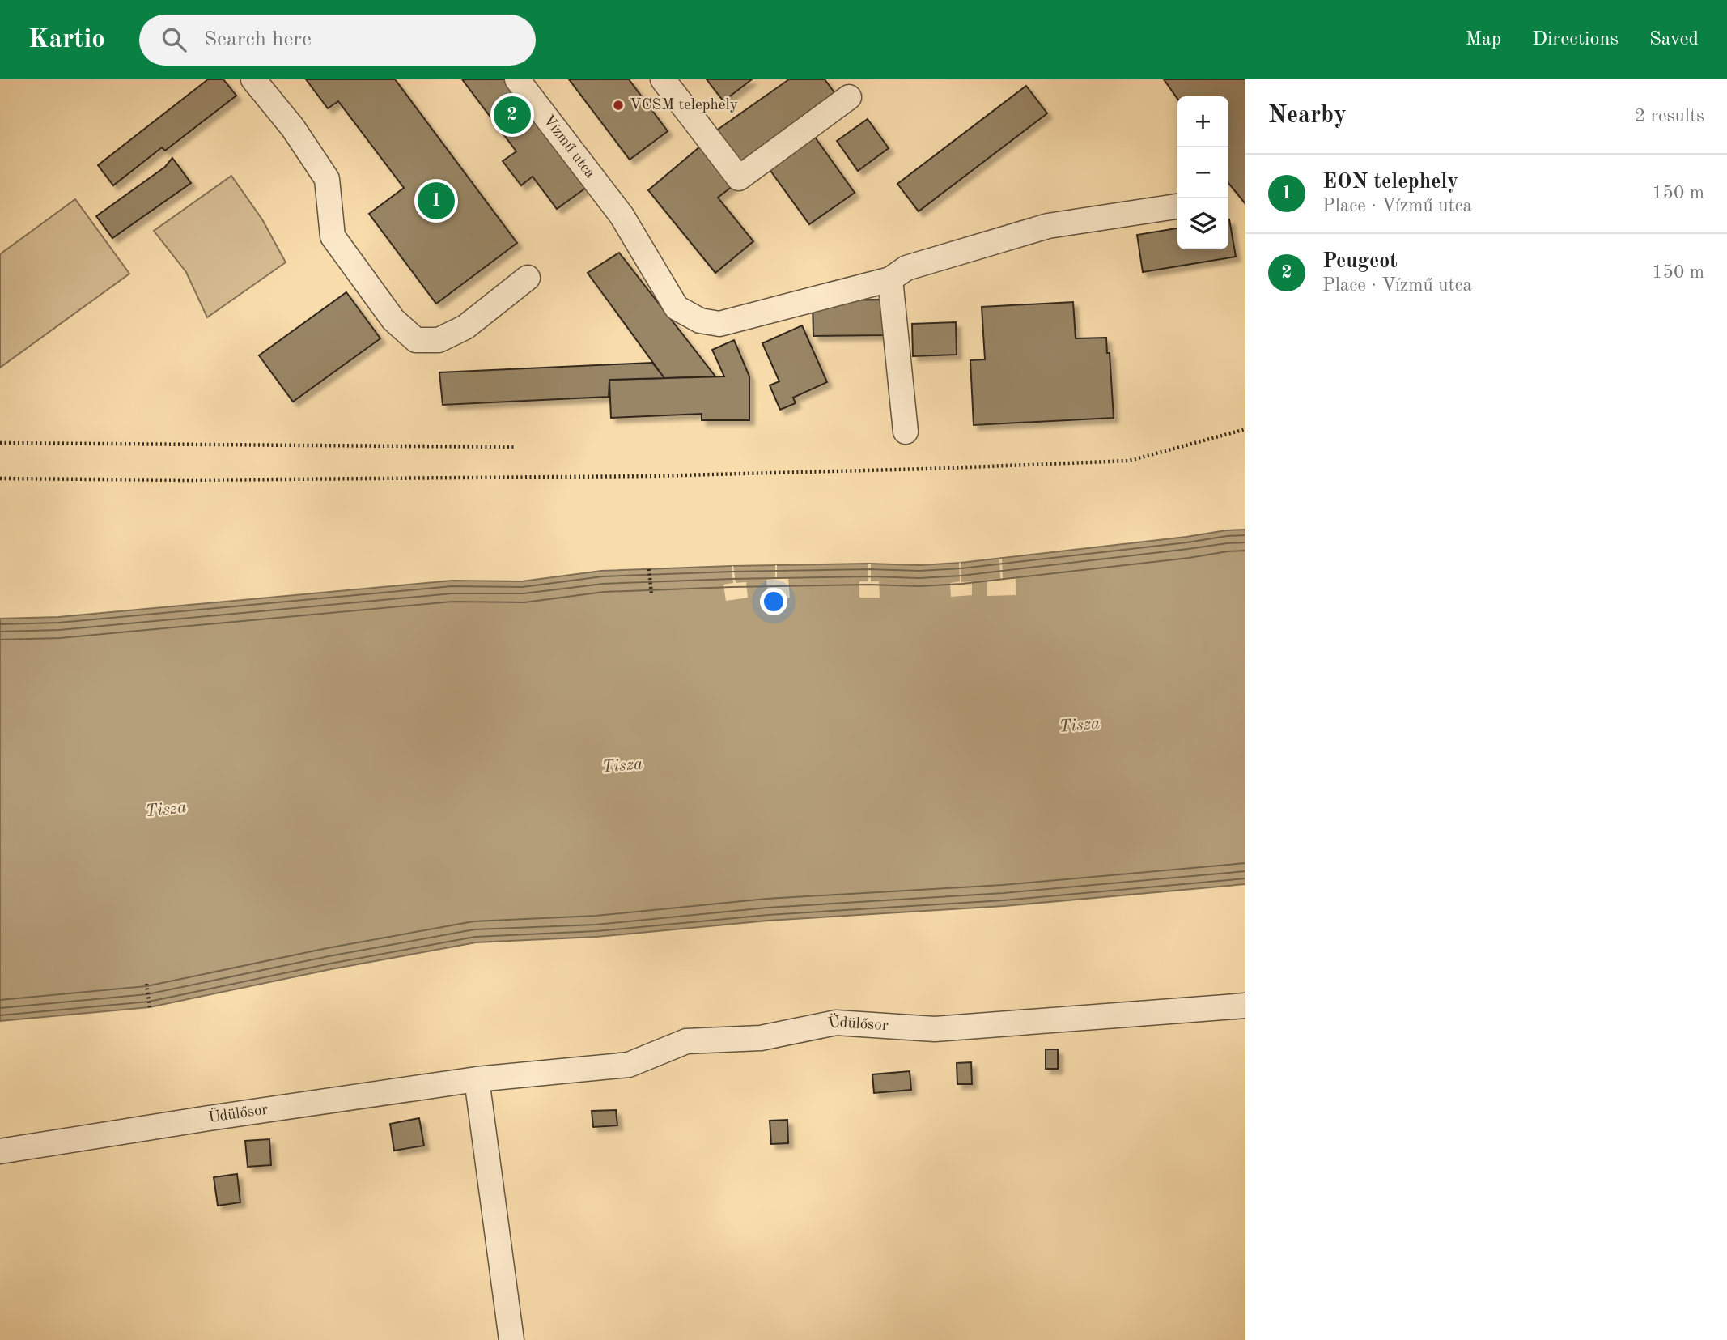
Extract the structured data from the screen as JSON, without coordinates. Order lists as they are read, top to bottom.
{
  "streets": {
    "street": ["Vízmű utca", "Üdülősor"]
  },
  "water": ["Tisza"],
  "places": ["VCSM telephely"],
  "page": {
    "header": "Kartio",
    "search": "Search here",
    "nav": ["Map", "Directions", "Saved"],
    "heading": ["Nearby", "2 results"],
    "pins": ["2", "1"],
    "map_buttons": ["+", "−"],
    "list": [
      {
        "mark": "1",
        "name": "EON telephely",
        "note": "Place · Vízmű utca",
        "value": "150 m"
      },
      {
        "mark": "2",
        "name": "Peugeot",
        "note": "Place · Vízmű utca",
        "value": "150 m"
      }
    ]
  }
}
